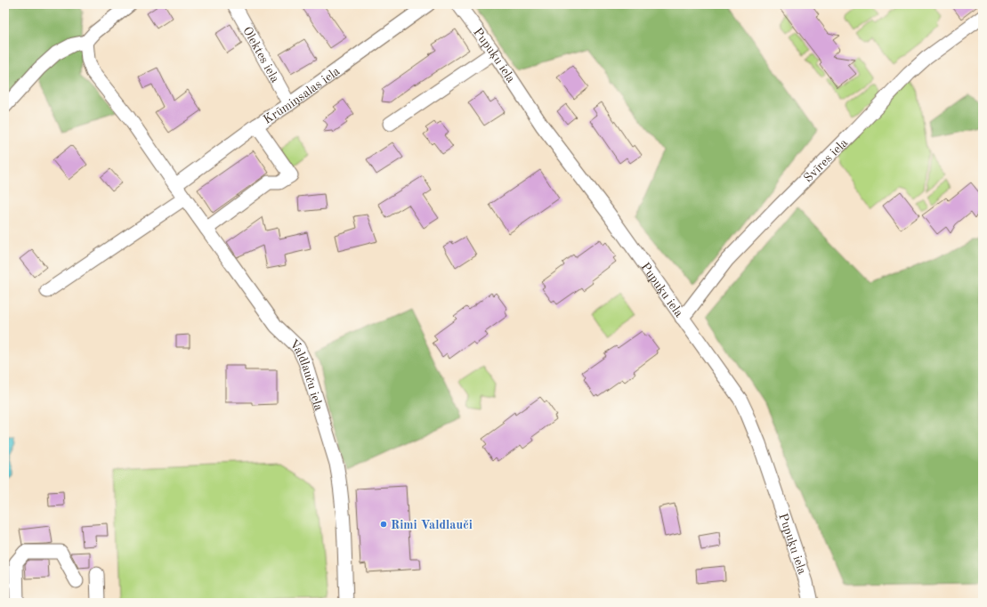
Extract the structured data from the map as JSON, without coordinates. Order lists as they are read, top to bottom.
{
  "streets": {
    "street": [
      "Olektes iela",
      "Pupuķu iela",
      "Krūmiņsalas iela",
      "Svīres iela",
      "Valdlauču iela"
    ]
  },
  "crossings": [
    ["Olektes iela", "Krūmiņsalas iela"],
    ["Pupuķu iela", "Svīres iela"],
    ["Krūmiņsalas iela", "Valdlauču iela"]
  ],
  "places": ["Rimi Valdlauči"]
}
